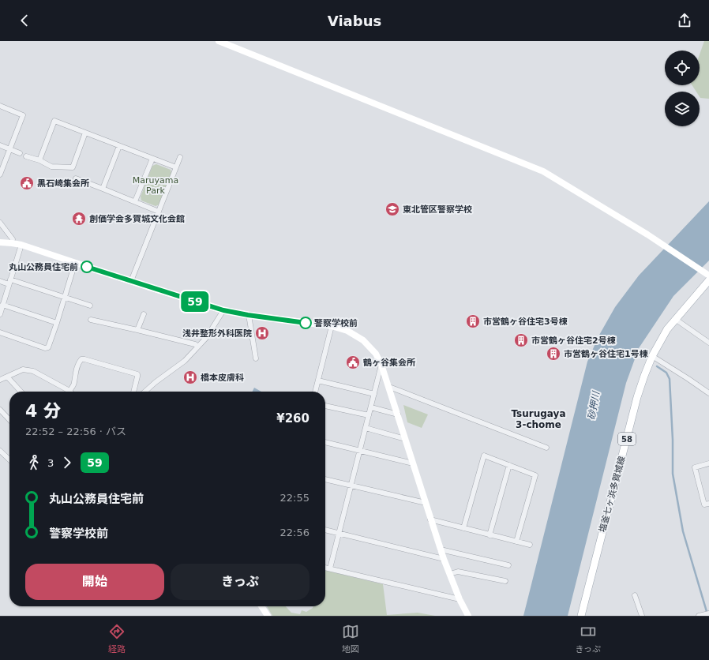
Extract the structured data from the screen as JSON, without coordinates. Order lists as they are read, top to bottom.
{
  "streets": {
    "main road": ["58", "塩釜七ヶ浜多賀城線"]
  },
  "districts": ["Tsurugaya 3-chome"],
  "water": ["砂押川"],
  "parks": ["Maruyama Park"],
  "places": {
    "public building": ["黒石崎集会所", "鶴ヶ谷集会所"],
    "school or university": ["東北管区警察学校"],
    "temple": ["創価学会多賀城文化会館"],
    "other": ["丸山公務員住宅前", "警察学校前"],
    "building": ["市営鶴ヶ谷住宅3号棟", "市営鶴ヶ谷住宅2号棟", "市営鶴ヶ谷住宅1号棟"],
    "hospital": ["浅井整形外科医院", "橋本皮膚科"]
  },
  "lines": ["bus line 59"],
  "page": {
    "header": "Viabus",
    "on_map": "59",
    "heading": ["4 分", "22:52 – 22:56 · バス", "¥260"],
    "legs": ["3", "59"],
    "list": [
      {
        "name": "丸山公務員住宅前",
        "value": "22:55"
      },
      {
        "name": "警察学校前",
        "value": "22:56"
      }
    ],
    "buttons": ["開始", "きっぷ"],
    "tabs": ["経路", "地図", "きっぷ"]
  }
}
